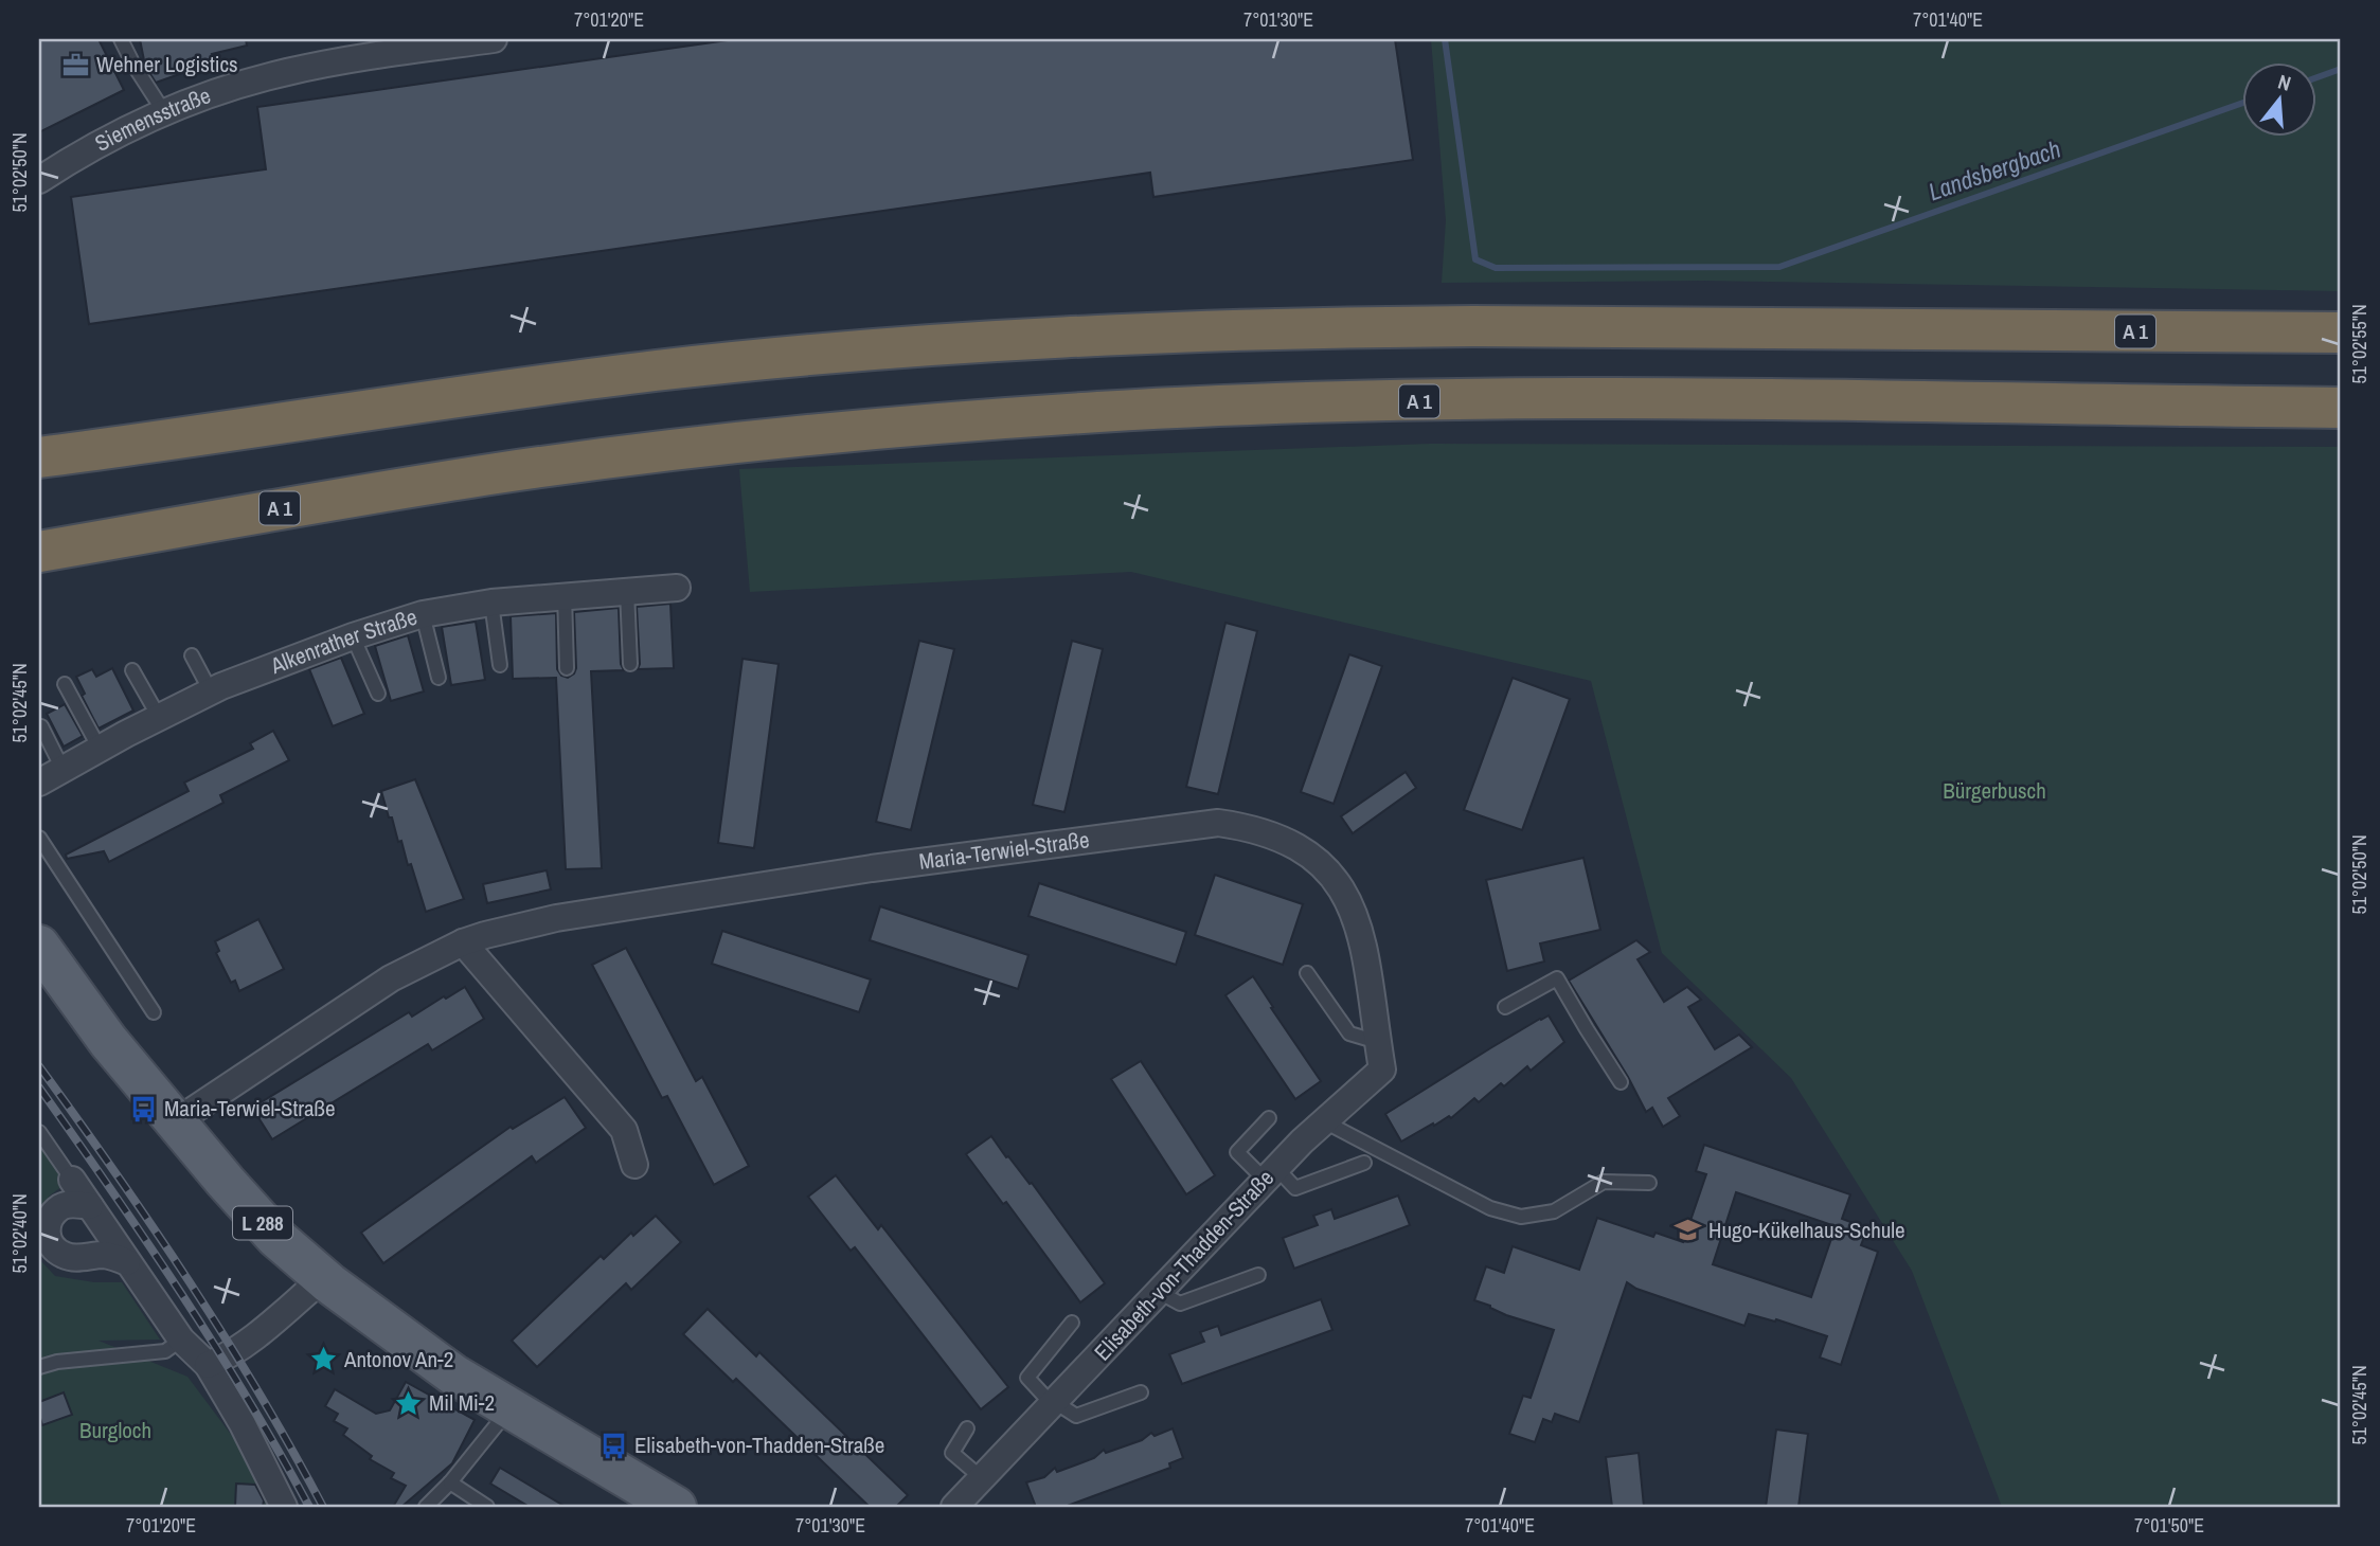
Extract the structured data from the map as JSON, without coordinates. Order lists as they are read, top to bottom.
{
  "streets": {
    "highway": ["A 1"],
    "main road": ["L 288"],
    "street": [
      "Siemensstraße",
      "Alkenrather Straße",
      "Maria-Terwiel-Straße",
      "Elisabeth-von-Thadden-Straße"
    ]
  },
  "crossings": [
    ["Maria-Terwiel-Straße", "L 288"],
    ["Maria-Terwiel-Straße", "Elisabeth-von-Thadden-Straße"]
  ],
  "water": ["Landsbergbach"],
  "parks": ["Bürgerbusch", "Burgloch"],
  "places": {
    "office": ["Wehner Logistics"],
    "bus stop": ["Maria-Terwiel-Straße", "Elisabeth-von-Thadden-Straße"],
    "school or university": ["Hugo-Kükelhaus-Schule"],
    "place": ["Antonov An-2", "Mil Mi-2"]
  },
  "north": "top",
  "coordinates": [
    "7°01'20\"E",
    "7°01'30\"E",
    "7°01'40\"E",
    "51°02'50\"N",
    "51°02'55\"N",
    "51°02'45\"N",
    "51°02'40\"N",
    "7°01'50\"E"
  ]
}
